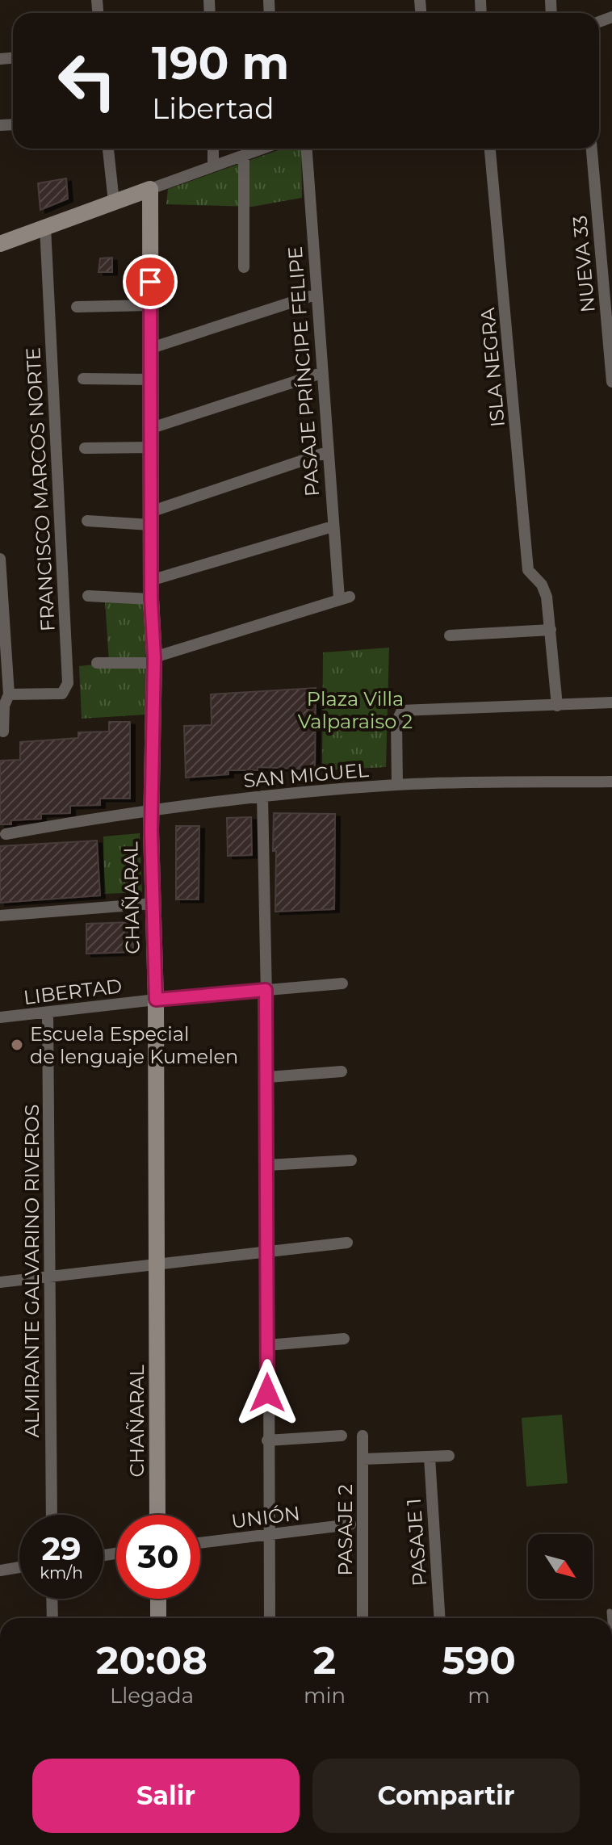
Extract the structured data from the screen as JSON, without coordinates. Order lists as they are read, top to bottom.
{
  "streets": {
    "street": [
      "NUEVA 33",
      "ISLA NEGRA",
      "PASAJE PRÍNCIPE FELIPE",
      "FRANCISCO MARCOS NORTE",
      "SAN MIGUEL",
      "CHAÑARAL",
      "LIBERTAD",
      "ALMIRANTE GALVARINO RIVEROS",
      "UNIÓN",
      "PASAJE 2",
      "PASAJE 1"
    ]
  },
  "crossings": [
    ["PASAJE PRÍNCIPE FELIPE", "CHAÑARAL"],
    ["SAN MIGUEL", "CHAÑARAL"],
    ["CHAÑARAL", "LIBERTAD"],
    ["LIBERTAD", "ALMIRANTE GALVARINO RIVEROS"]
  ],
  "parks": ["Plaza Villa Valparaiso 2"],
  "places": ["Escuela Especial de lenguaje Kumelen"],
  "north": "bottom right",
  "page": {
    "turn": ["190 m", "Libertad"],
    "speed": "29 km/h",
    "limit": "30",
    "eta": [
      "20:08",
      "Llegada",
      "2",
      "min",
      "590",
      "m"
    ],
    "buttons": ["Salir", "Compartir"]
  }
}
